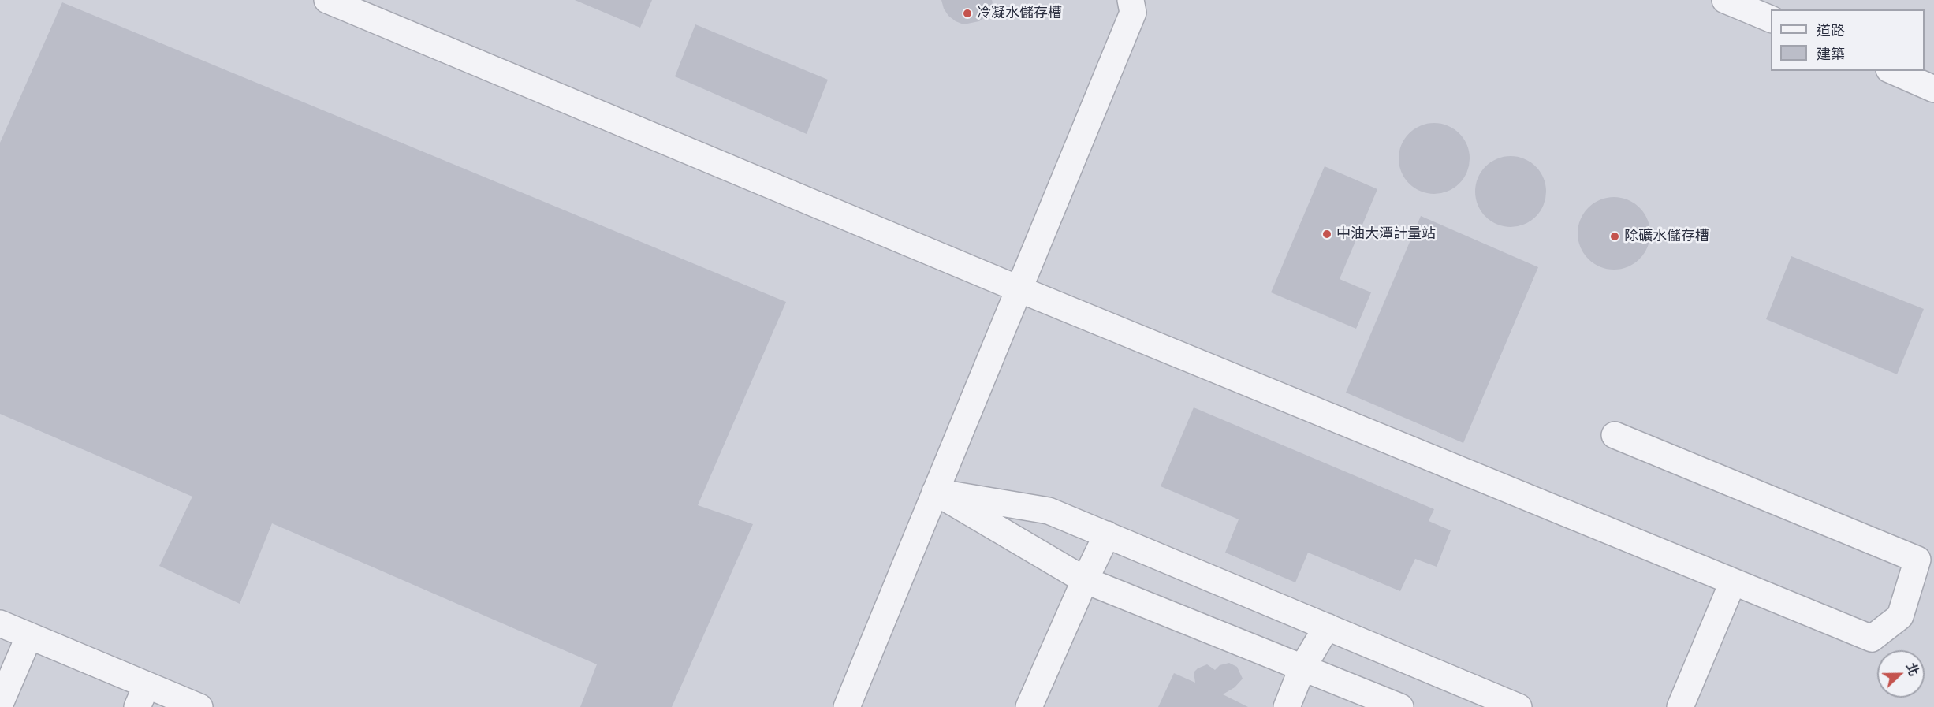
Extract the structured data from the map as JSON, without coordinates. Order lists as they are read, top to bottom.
{
  "places": ["冷凝水儲存槽", "中油大潭計量站", "除礦水儲存槽"],
  "legend": ["道路", "建築"],
  "north": "right"
}
